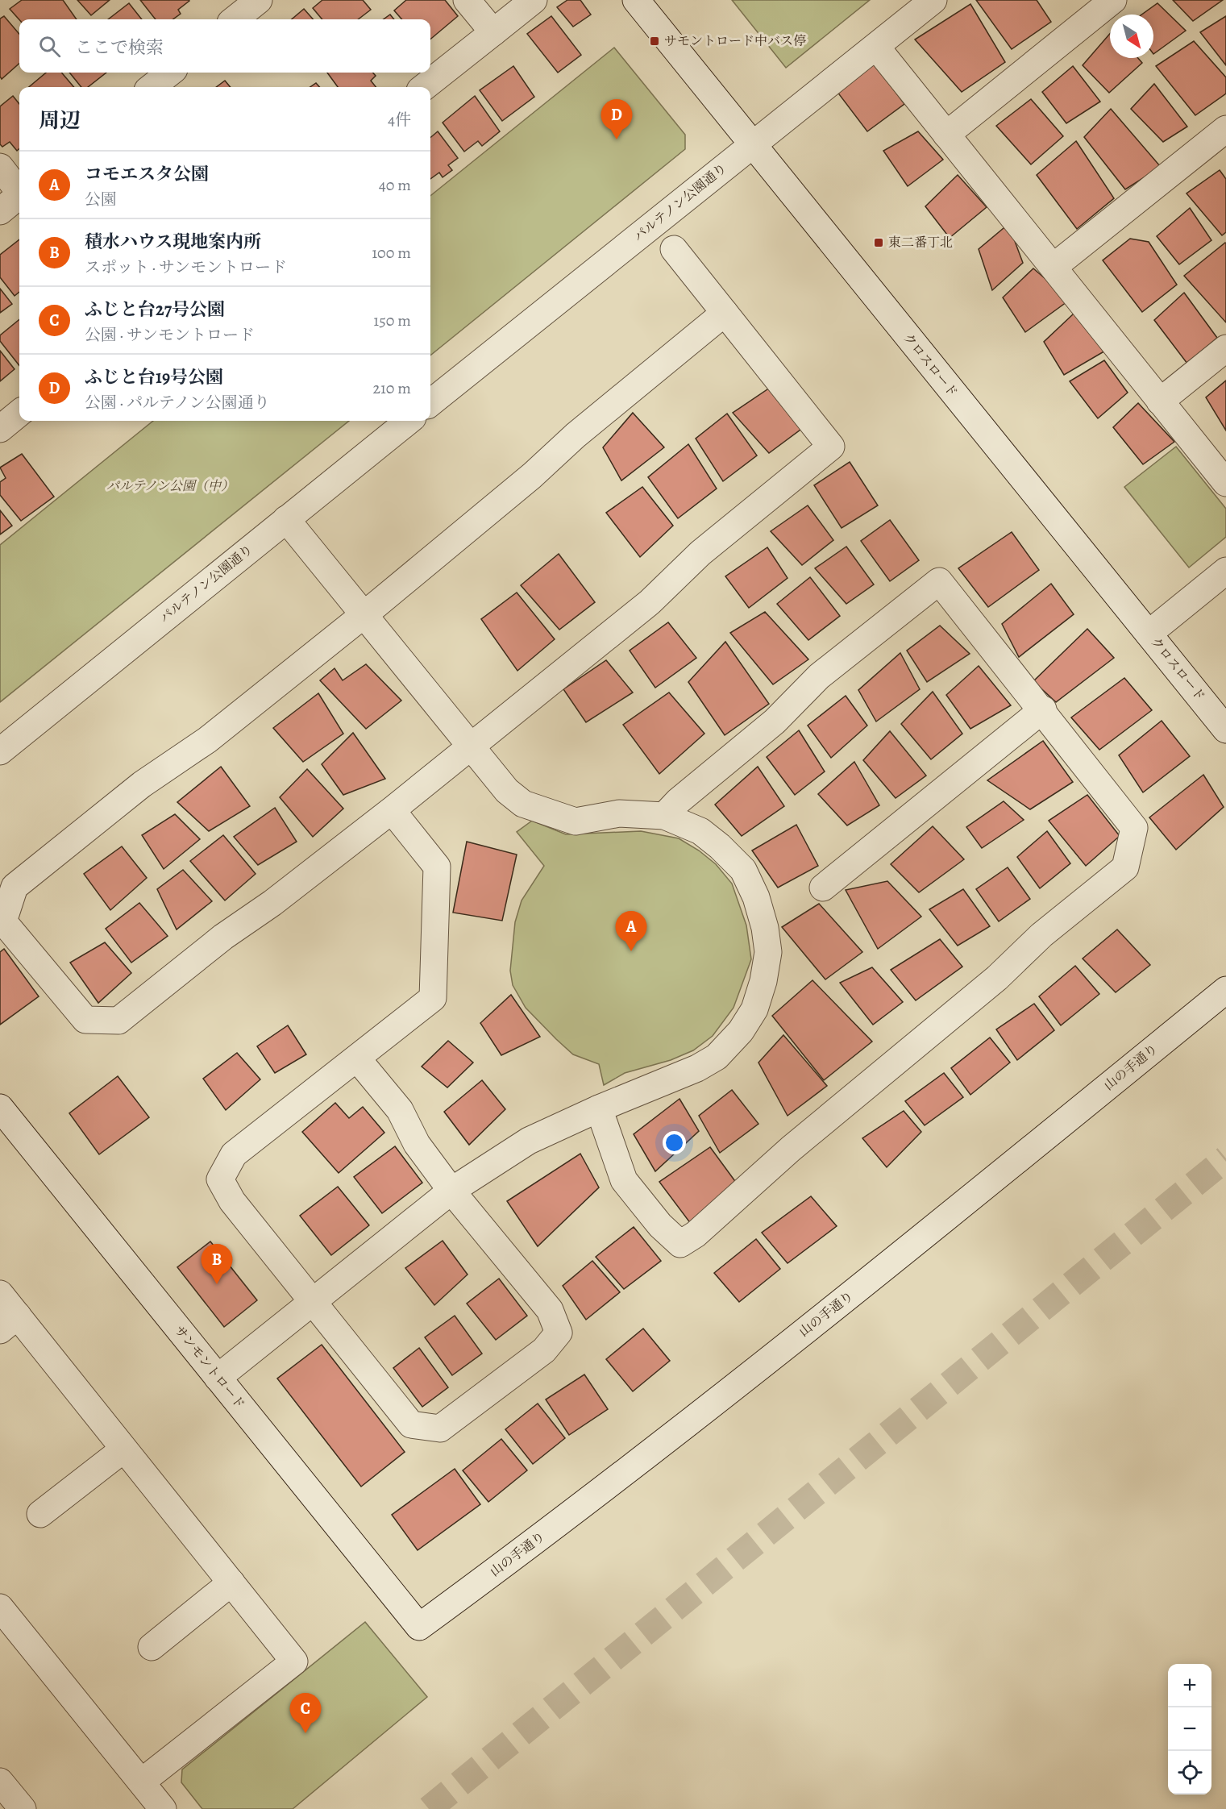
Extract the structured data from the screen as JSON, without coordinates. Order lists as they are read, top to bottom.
{
  "streets": {
    "street": [
      "パルテノン公園通り",
      "クロスロード",
      "山の手通り",
      "サンモントロード"
    ]
  },
  "crossings": [
    ["パルテノン公園通り", "クロスロード"],
    ["山の手通り", "サンモントロード"]
  ],
  "parks": ["パルテノン公園（中）"],
  "places": {
    "transit": ["サモントロード中バス停", "東二番丁北"]
  },
  "north": "bottom right",
  "page": {
    "search": "ここで検索",
    "heading": ["周辺", "4件"],
    "pins": [
      "D",
      "A",
      "B",
      "C"
    ],
    "list": [
      {
        "mark": "A",
        "name": "コモエスタ公園",
        "note": "公園",
        "value": "40 m"
      },
      {
        "mark": "B",
        "name": "積水ハウス現地案内所",
        "note": "スポット · サンモントロード",
        "value": "100 m"
      },
      {
        "mark": "C",
        "name": "ふじと台27号公園",
        "note": "公園 · サンモントロード",
        "value": "150 m"
      },
      {
        "mark": "D",
        "name": "ふじと台19号公園",
        "note": "公園 · パルテノン公園通り",
        "value": "210 m"
      }
    ],
    "map_buttons": ["+", "−"]
  }
}
